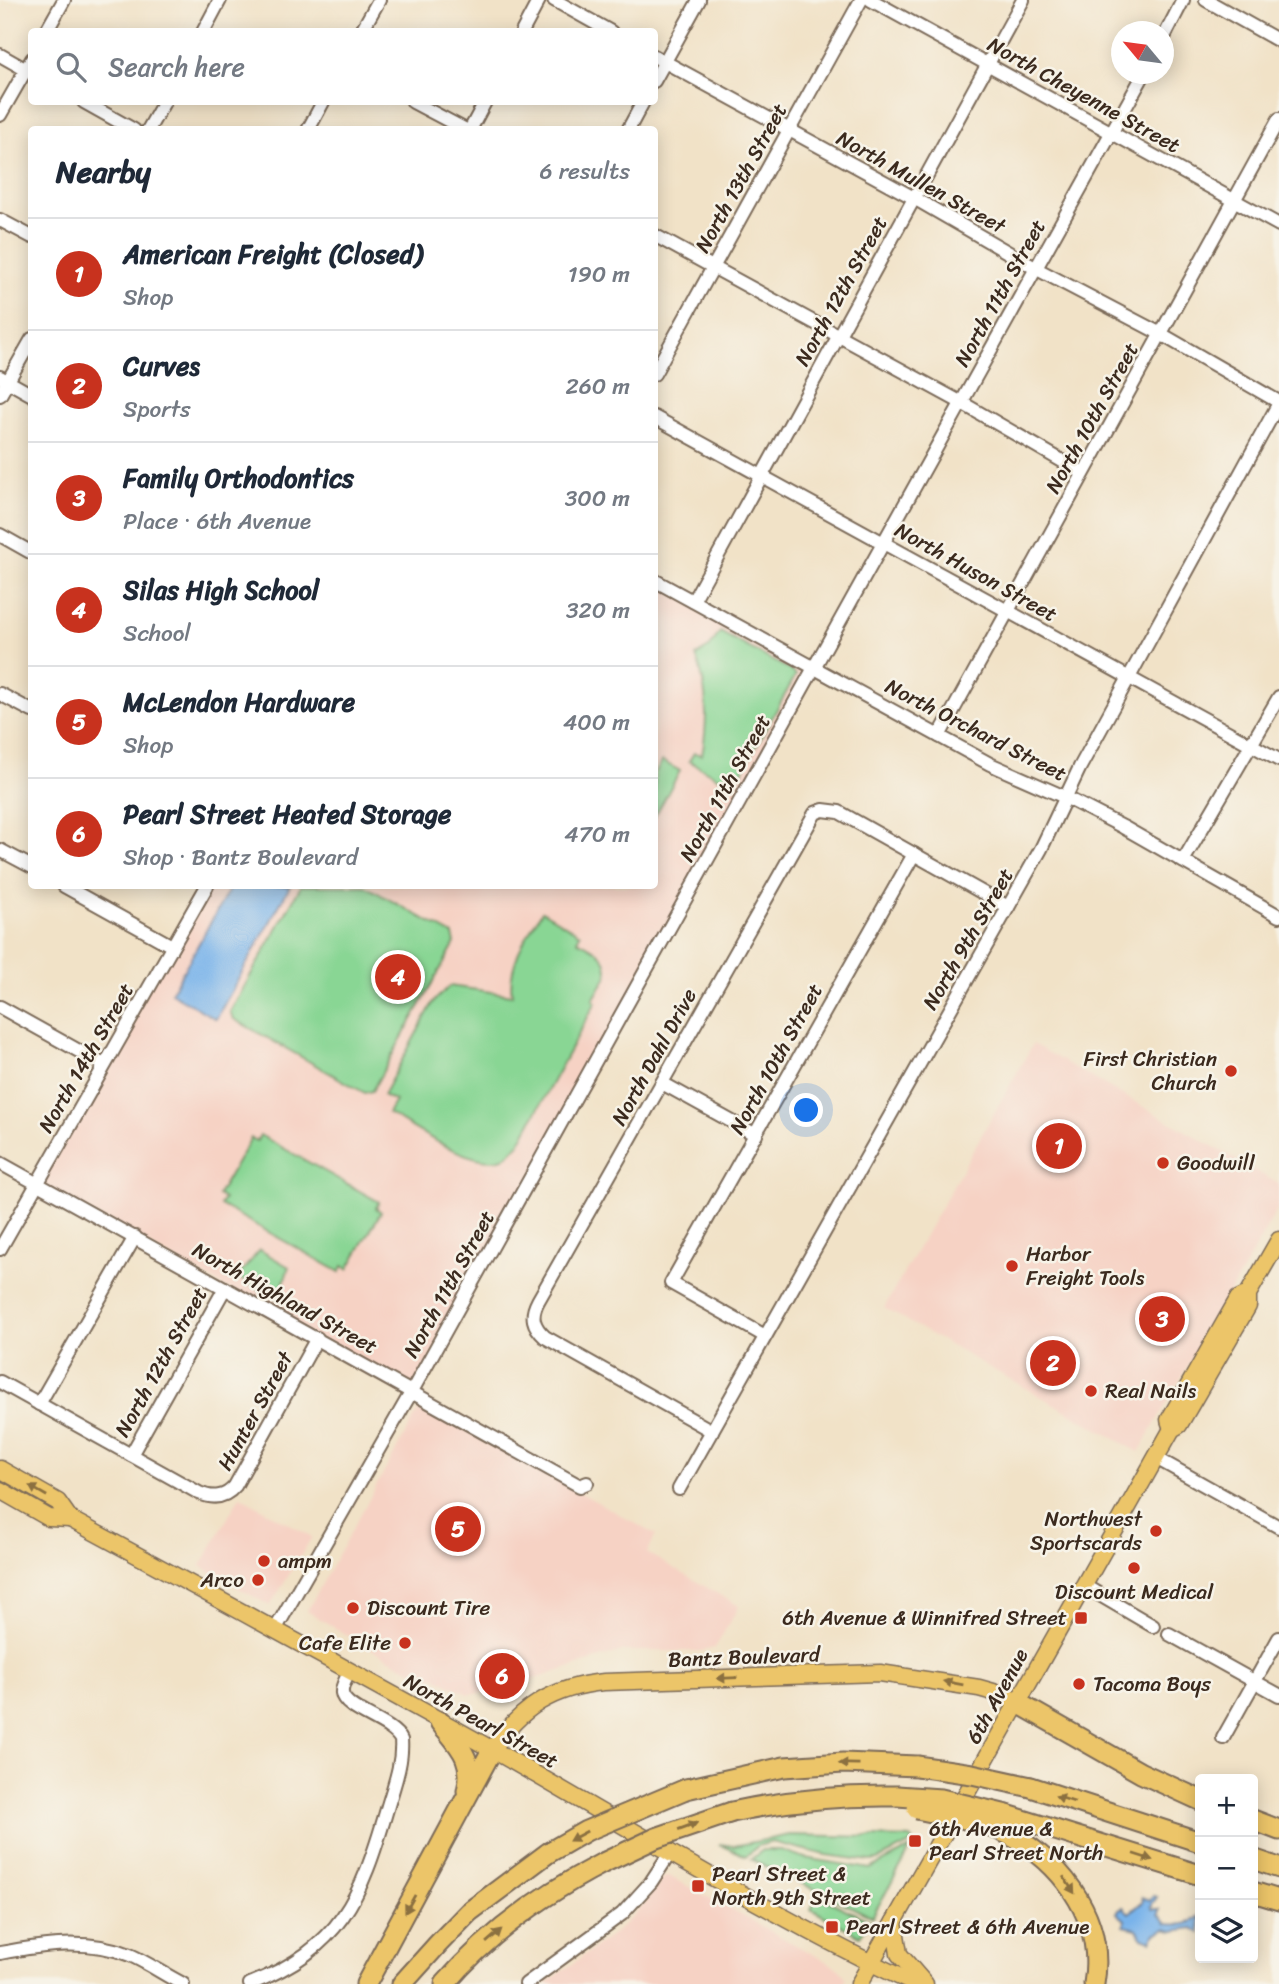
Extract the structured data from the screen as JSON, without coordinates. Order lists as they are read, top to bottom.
{
  "streets": {
    "main road": ["Bantz Boulevard", "6th Avenue", "North Pearl Street"],
    "street": [
      "North Cheyenne Street",
      "North 13th Street",
      "North Mullen Street",
      "North 12th Street",
      "North 11th Street",
      "North 10th Street",
      "North Huson Street",
      "North Orchard Street",
      "North 9th Street",
      "North Dahl Drive",
      "North 14th Street",
      "North Highland Street",
      "Hunter Street"
    ]
  },
  "crossings": [
    ["North Cheyenne Street", "North 12th Street"],
    ["North Cheyenne Street", "North 11th Street"],
    ["North Cheyenne Street", "North 10th Street"],
    ["North 13th Street", "North Mullen Street"],
    ["North Mullen Street", "North 12th Street"],
    ["North Mullen Street", "North 11th Street"],
    ["North Mullen Street", "North 10th Street"],
    ["North Mullen Street", "North 9th Street"],
    ["North 12th Street", "North Huson Street"],
    ["North 12th Street", "North Orchard Street"],
    ["North 12th Street", "North Highland Street"],
    ["North 12th Street", "Hunter Street"],
    ["North 11th Street", "North Huson Street"],
    ["North 11th Street", "North Orchard Street"],
    ["North 11th Street", "North Highland Street"],
    ["North 11th Street", "North Pearl Street"],
    ["North 10th Street", "North Huson Street"],
    ["North 10th Street", "North Orchard Street"],
    ["North 10th Street", "North 9th Street"],
    ["North 10th Street", "North Dahl Drive"],
    ["North Huson Street", "North 9th Street"],
    ["North Orchard Street", "North 9th Street"],
    ["North 9th Street", "North Dahl Drive"],
    ["North 14th Street", "North Highland Street"],
    ["North Highland Street", "Hunter Street"],
    ["Bantz Boulevard", "6th Avenue"],
    ["Bantz Boulevard", "North Pearl Street"],
    ["6th Avenue", "North Pearl Street"]
  ],
  "one_way": ["Bantz Boulevard"],
  "places": {
    "other": [
      "First Christian Church",
      "Goodwill",
      "Harbor Freight Tools",
      "Real Nails",
      "Northwest Sportscards",
      "ampm",
      "Discount Medical",
      "Arco",
      "Discount Tire",
      "Cafe Elite",
      "Tacoma Boys"
    ],
    "transit": [
      "6th Avenue & Winnifred Street",
      "6th Avenue & Pearl Street North",
      "Pearl Street & North 9th Street",
      "Pearl Street & 6th Avenue"
    ]
  },
  "north": "top left",
  "page": {
    "search": "Search here",
    "heading": ["Nearby", "6 results"],
    "list": [
      {
        "mark": "1",
        "name": "American Freight (Closed)",
        "note": "Shop",
        "value": "190 m"
      },
      {
        "mark": "2",
        "name": "Curves",
        "note": "Sports",
        "value": "260 m"
      },
      {
        "mark": "3",
        "name": "Family Orthodontics",
        "note": "Place · 6th Avenue",
        "value": "300 m"
      },
      {
        "mark": "4",
        "name": "Silas High School",
        "note": "School",
        "value": "320 m"
      },
      {
        "mark": "5",
        "name": "McLendon Hardware",
        "note": "Shop",
        "value": "400 m"
      },
      {
        "mark": "6",
        "name": "Pearl Street Heated Storage",
        "note": "Shop · Bantz Boulevard",
        "value": "470 m"
      }
    ],
    "pins": [
      "4",
      "1",
      "3",
      "2",
      "5",
      "6"
    ],
    "map_buttons": ["+", "−"]
  }
}
